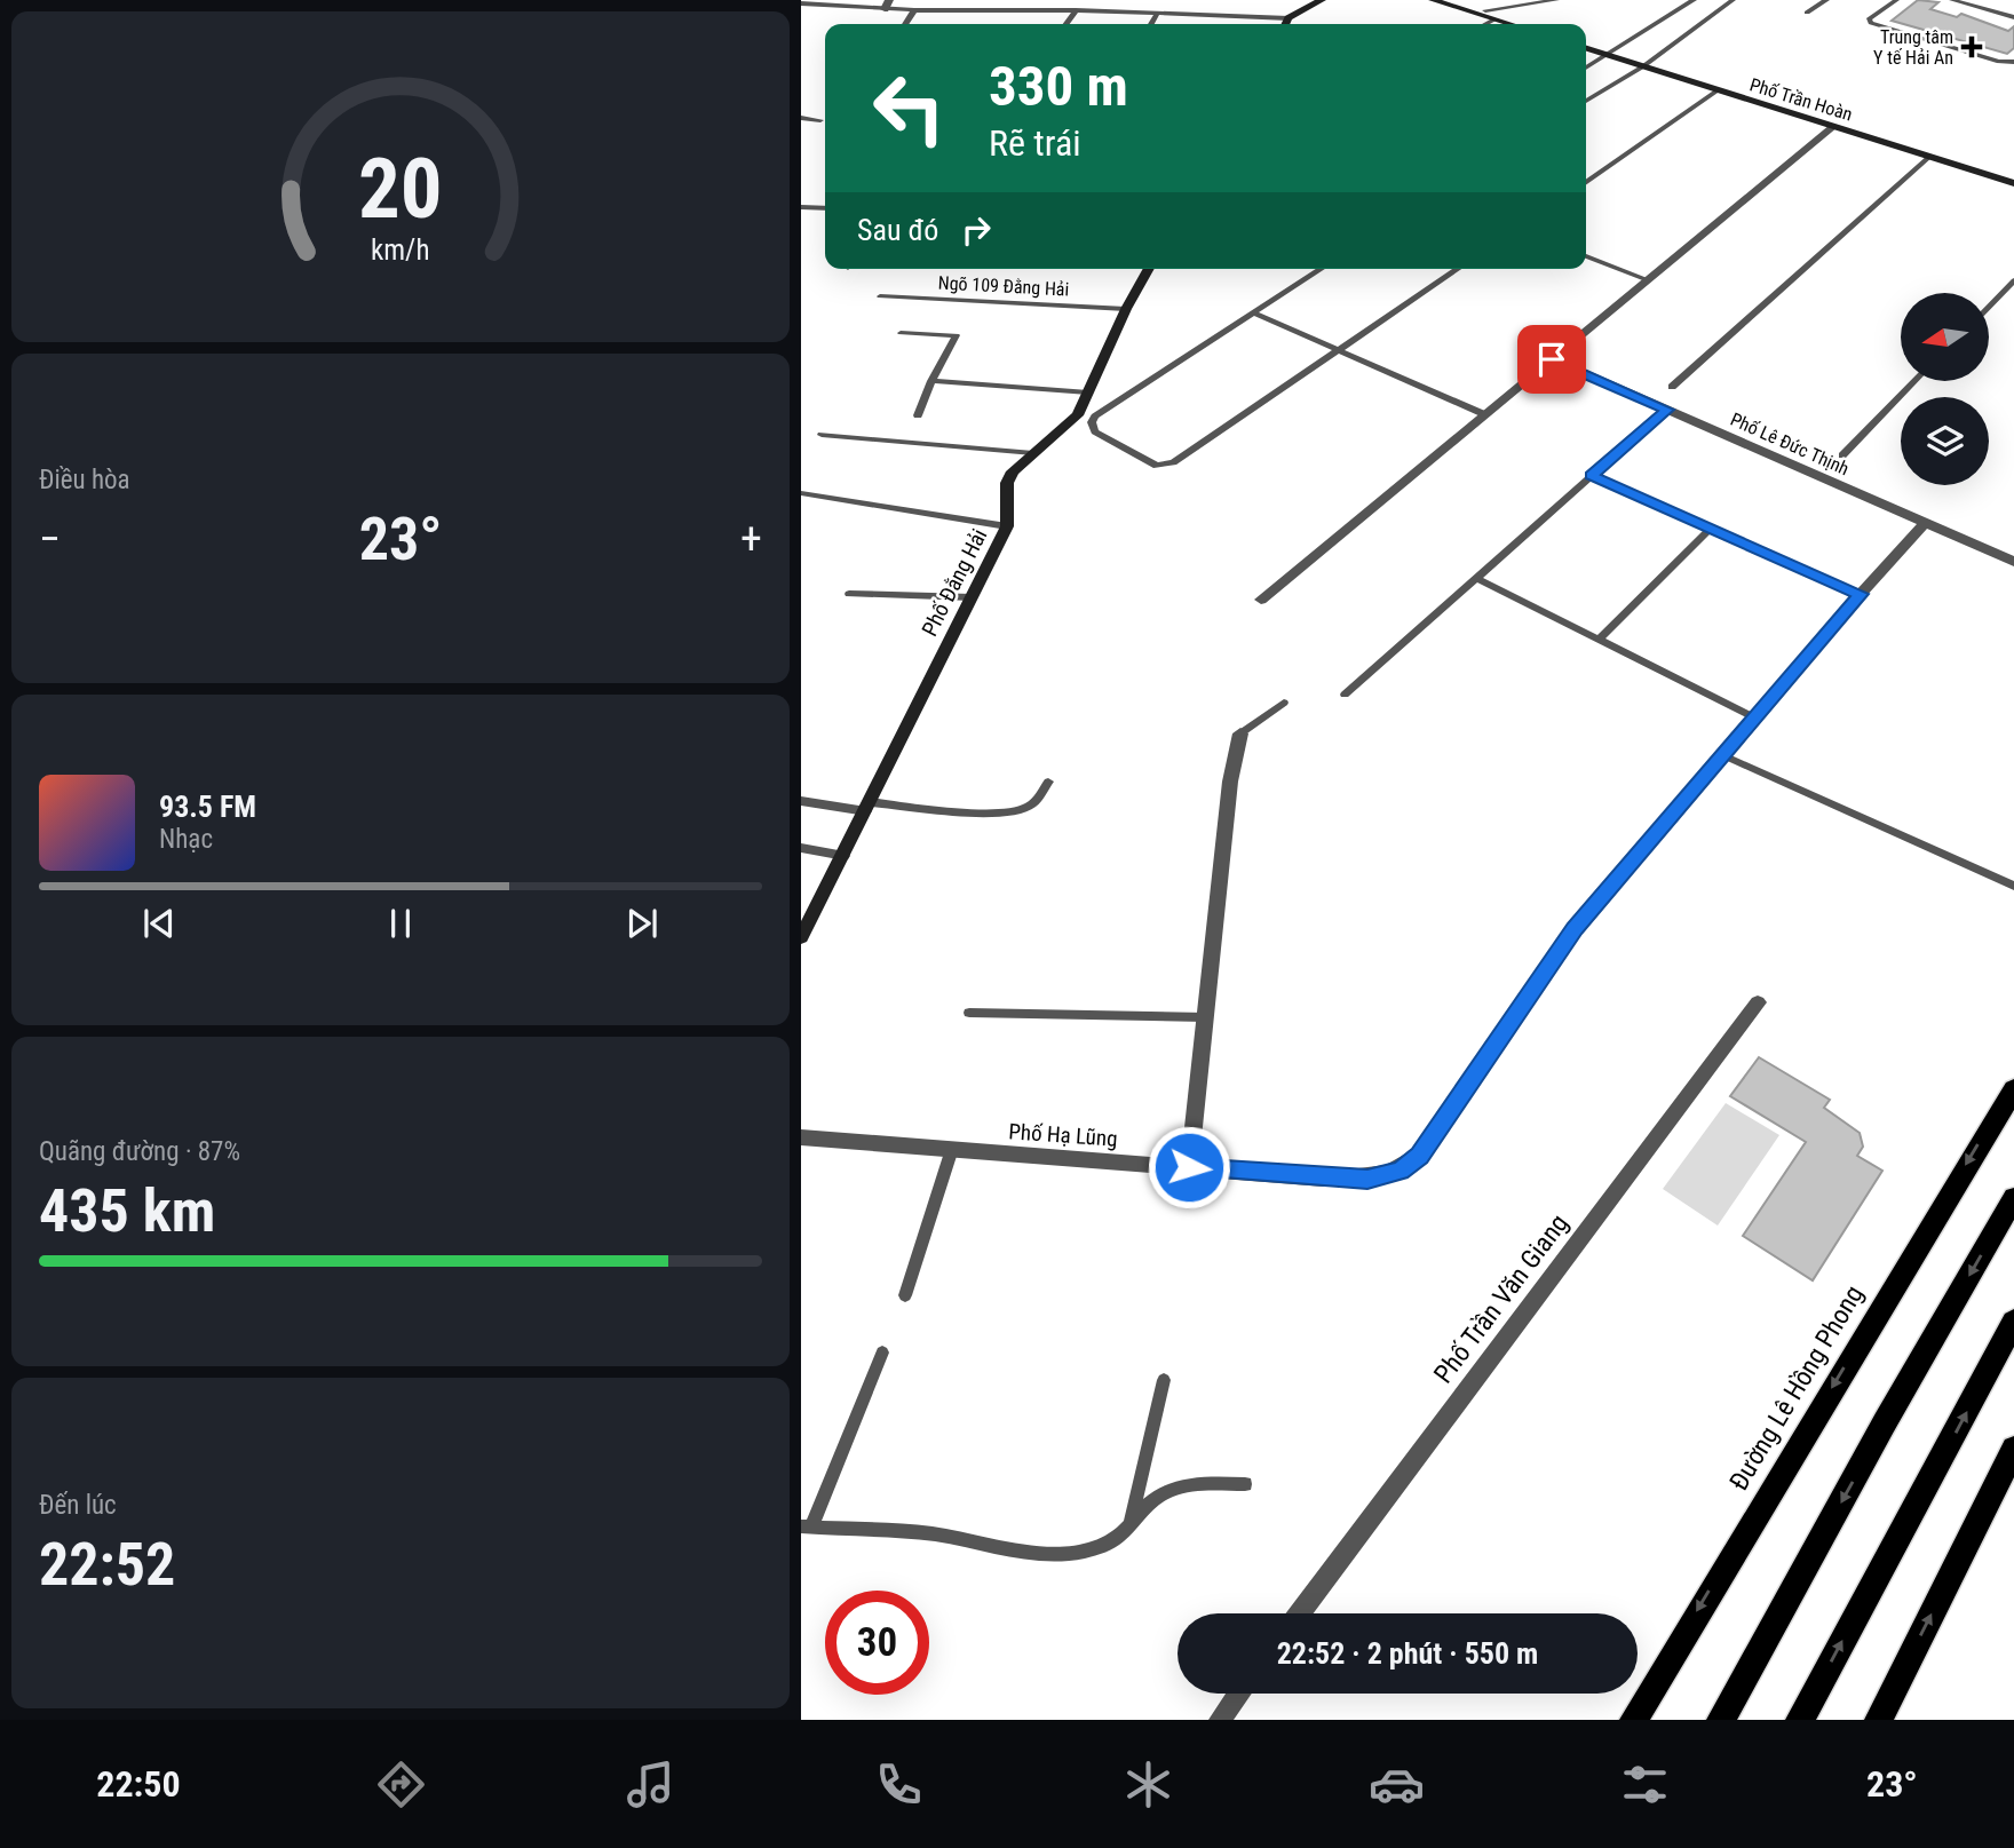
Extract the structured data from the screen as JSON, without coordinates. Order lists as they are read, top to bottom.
{
  "streets": {
    "main road": ["Đường Lê Hồng Phong"],
    "street": [
      "Phố Trần Hoàn",
      "Phố Lê Đức Thịnh",
      "Phố Đằng Hải",
      "Phố Hạ Lũng",
      "Phố Trần Văn Giang"
    ],
    "lane": ["Ngõ 109 Đằng Hải"]
  },
  "crossings": [
    ["Ngõ 109 Đằng Hải", "Phố Đằng Hải"],
    ["Phố Lê Đức Thịnh", "Phố Hạ Lũng"]
  ],
  "places": {
    "health": ["Trung tâm Y tế Hải An"]
  },
  "north": "left",
  "page": {
    "turn": ["330 m", "Rẽ trái"],
    "then": "Sau đó",
    "tile": [
      "Điều hòa",
      ["Quãng đường · 87%", "435 km"],
      ["Đến lúc", "22:52"]
    ],
    "heat": ["−", "23°", "+"],
    "song": ["93.5 FM", "Nhạc"],
    "limit": "30",
    "trip": "22:52 · 2 phút · 550 m",
    "tabs": ["22:50", "23°"],
    "gauge": ["20", "km/h"]
  }
}
